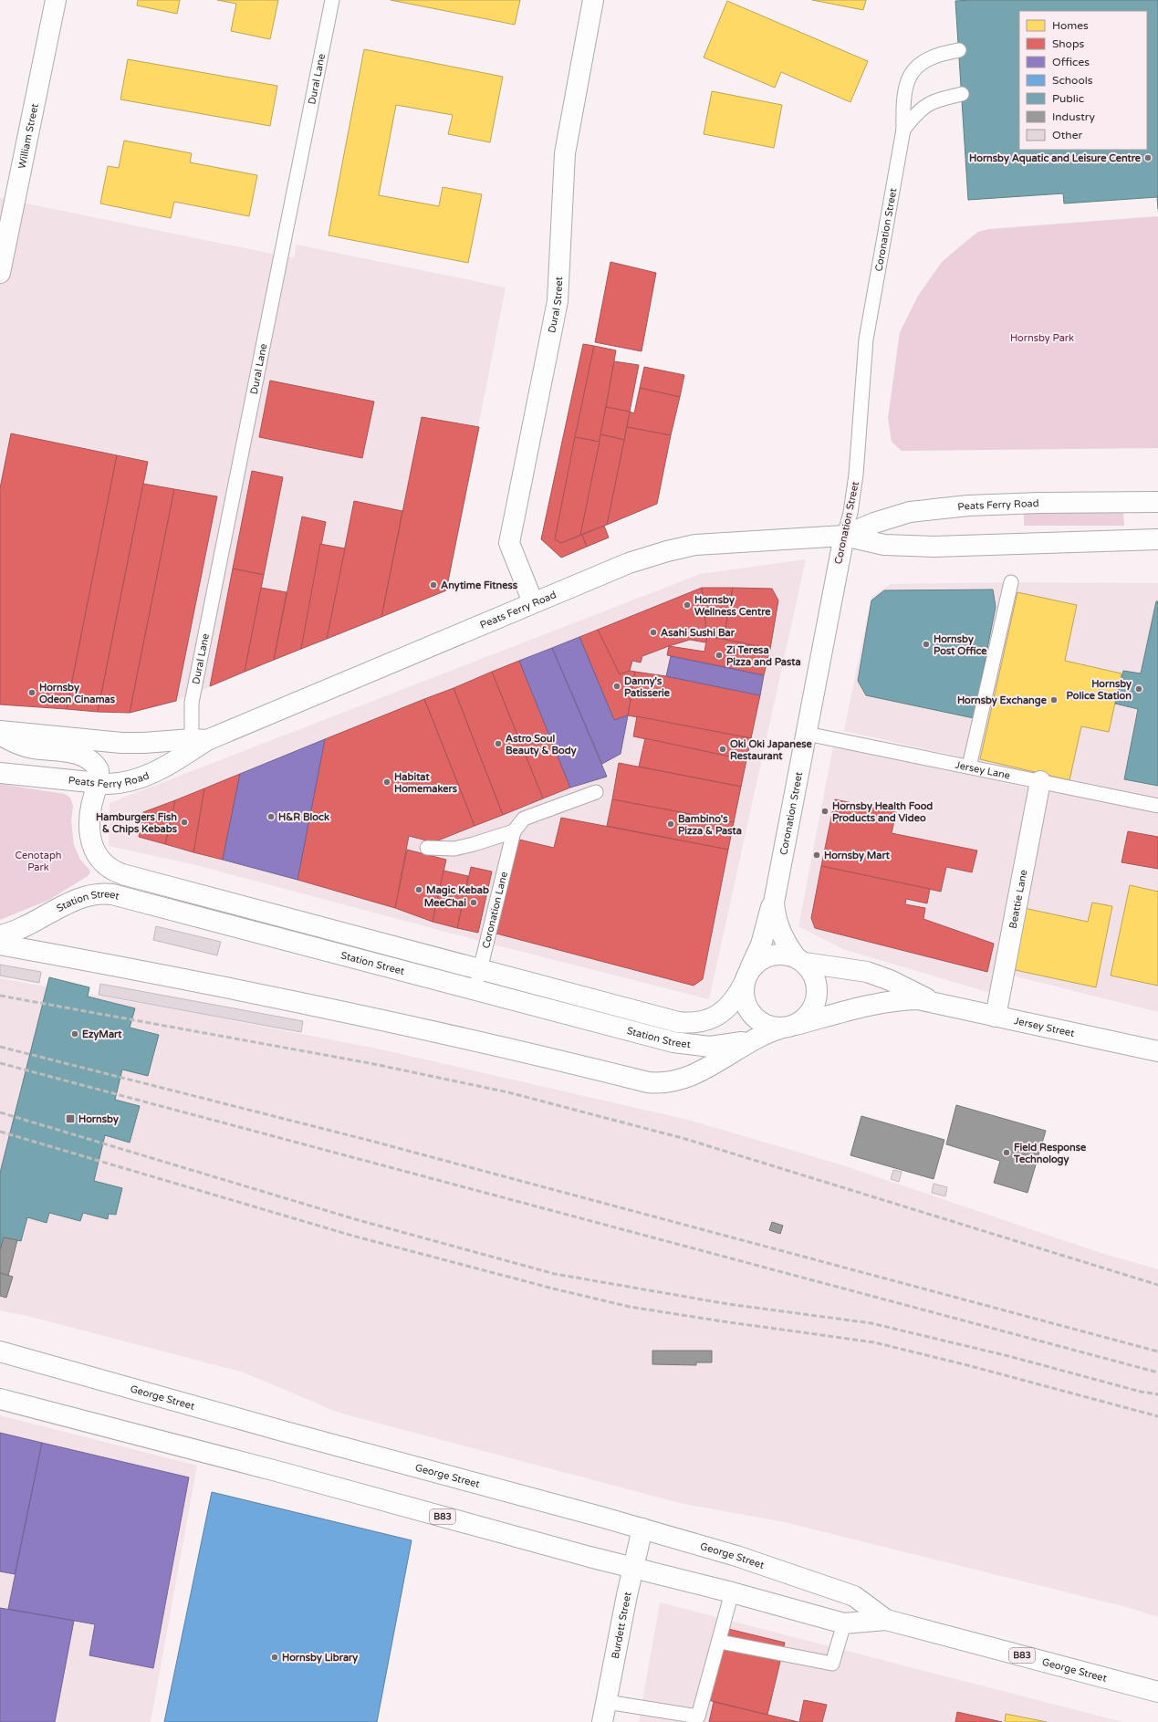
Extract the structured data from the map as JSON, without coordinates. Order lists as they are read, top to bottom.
{
  "streets": {
    "street": [
      "William Street",
      "Coronation Street",
      "Dural Street",
      "Peats Ferry Road",
      "Beattie Lane",
      "Station Street",
      "Jersey Street",
      "George Street",
      "B83",
      "Burdett Street"
    ],
    "lane": ["Dural Lane", "Jersey Lane", "Coronation Lane"]
  },
  "crossings": [
    ["Dural Lane", "Peats Ferry Road"],
    ["Coronation Street", "Peats Ferry Road"],
    ["Coronation Street", "Jersey Lane"],
    ["Coronation Street", "Station Street"],
    ["Coronation Street", "Jersey Street"],
    ["Dural Street", "Peats Ferry Road"],
    ["Peats Ferry Road", "Station Street"],
    ["Jersey Lane", "Beattie Lane"],
    ["Beattie Lane", "Jersey Street"],
    ["Station Street", "Coronation Lane"],
    ["Station Street", "Jersey Street"],
    ["George Street", "Burdett Street"]
  ],
  "parks": ["Hornsby Park", "Cenotaph Park"],
  "places": {
    "other": [
      "Hornsby Aquatic and Leisure Centre",
      "Anytime Fitness",
      "Hornsby Wellness Centre",
      "Asahi Sushi Bar",
      "Hornsby Post Office",
      "Zi Teresa Pizza and Pasta",
      "Danny's Patisserie",
      "Hornsby Police Station",
      "Hornsby Odeon Cinamas",
      "Hornsby Exchange",
      "Astro Soul Beauty & Body",
      "Oki Oki Japanese Restaurant",
      "Habitat Homemakers",
      "Hornsby Health Food Products and Video",
      "H&R Block",
      "Hamburgers Fish & Chips Kebabs",
      "Bambino's Pizza & Pasta",
      "Hornsby Mart",
      "Magic Kebab",
      "MeeChai",
      "EzyMart",
      "Field Response Technology",
      "Hornsby Library"
    ],
    "transit": ["Hornsby"]
  },
  "legend": [
    "Homes",
    "Shops",
    "Offices",
    "Schools",
    "Public",
    "Industry",
    "Other"
  ]
}
